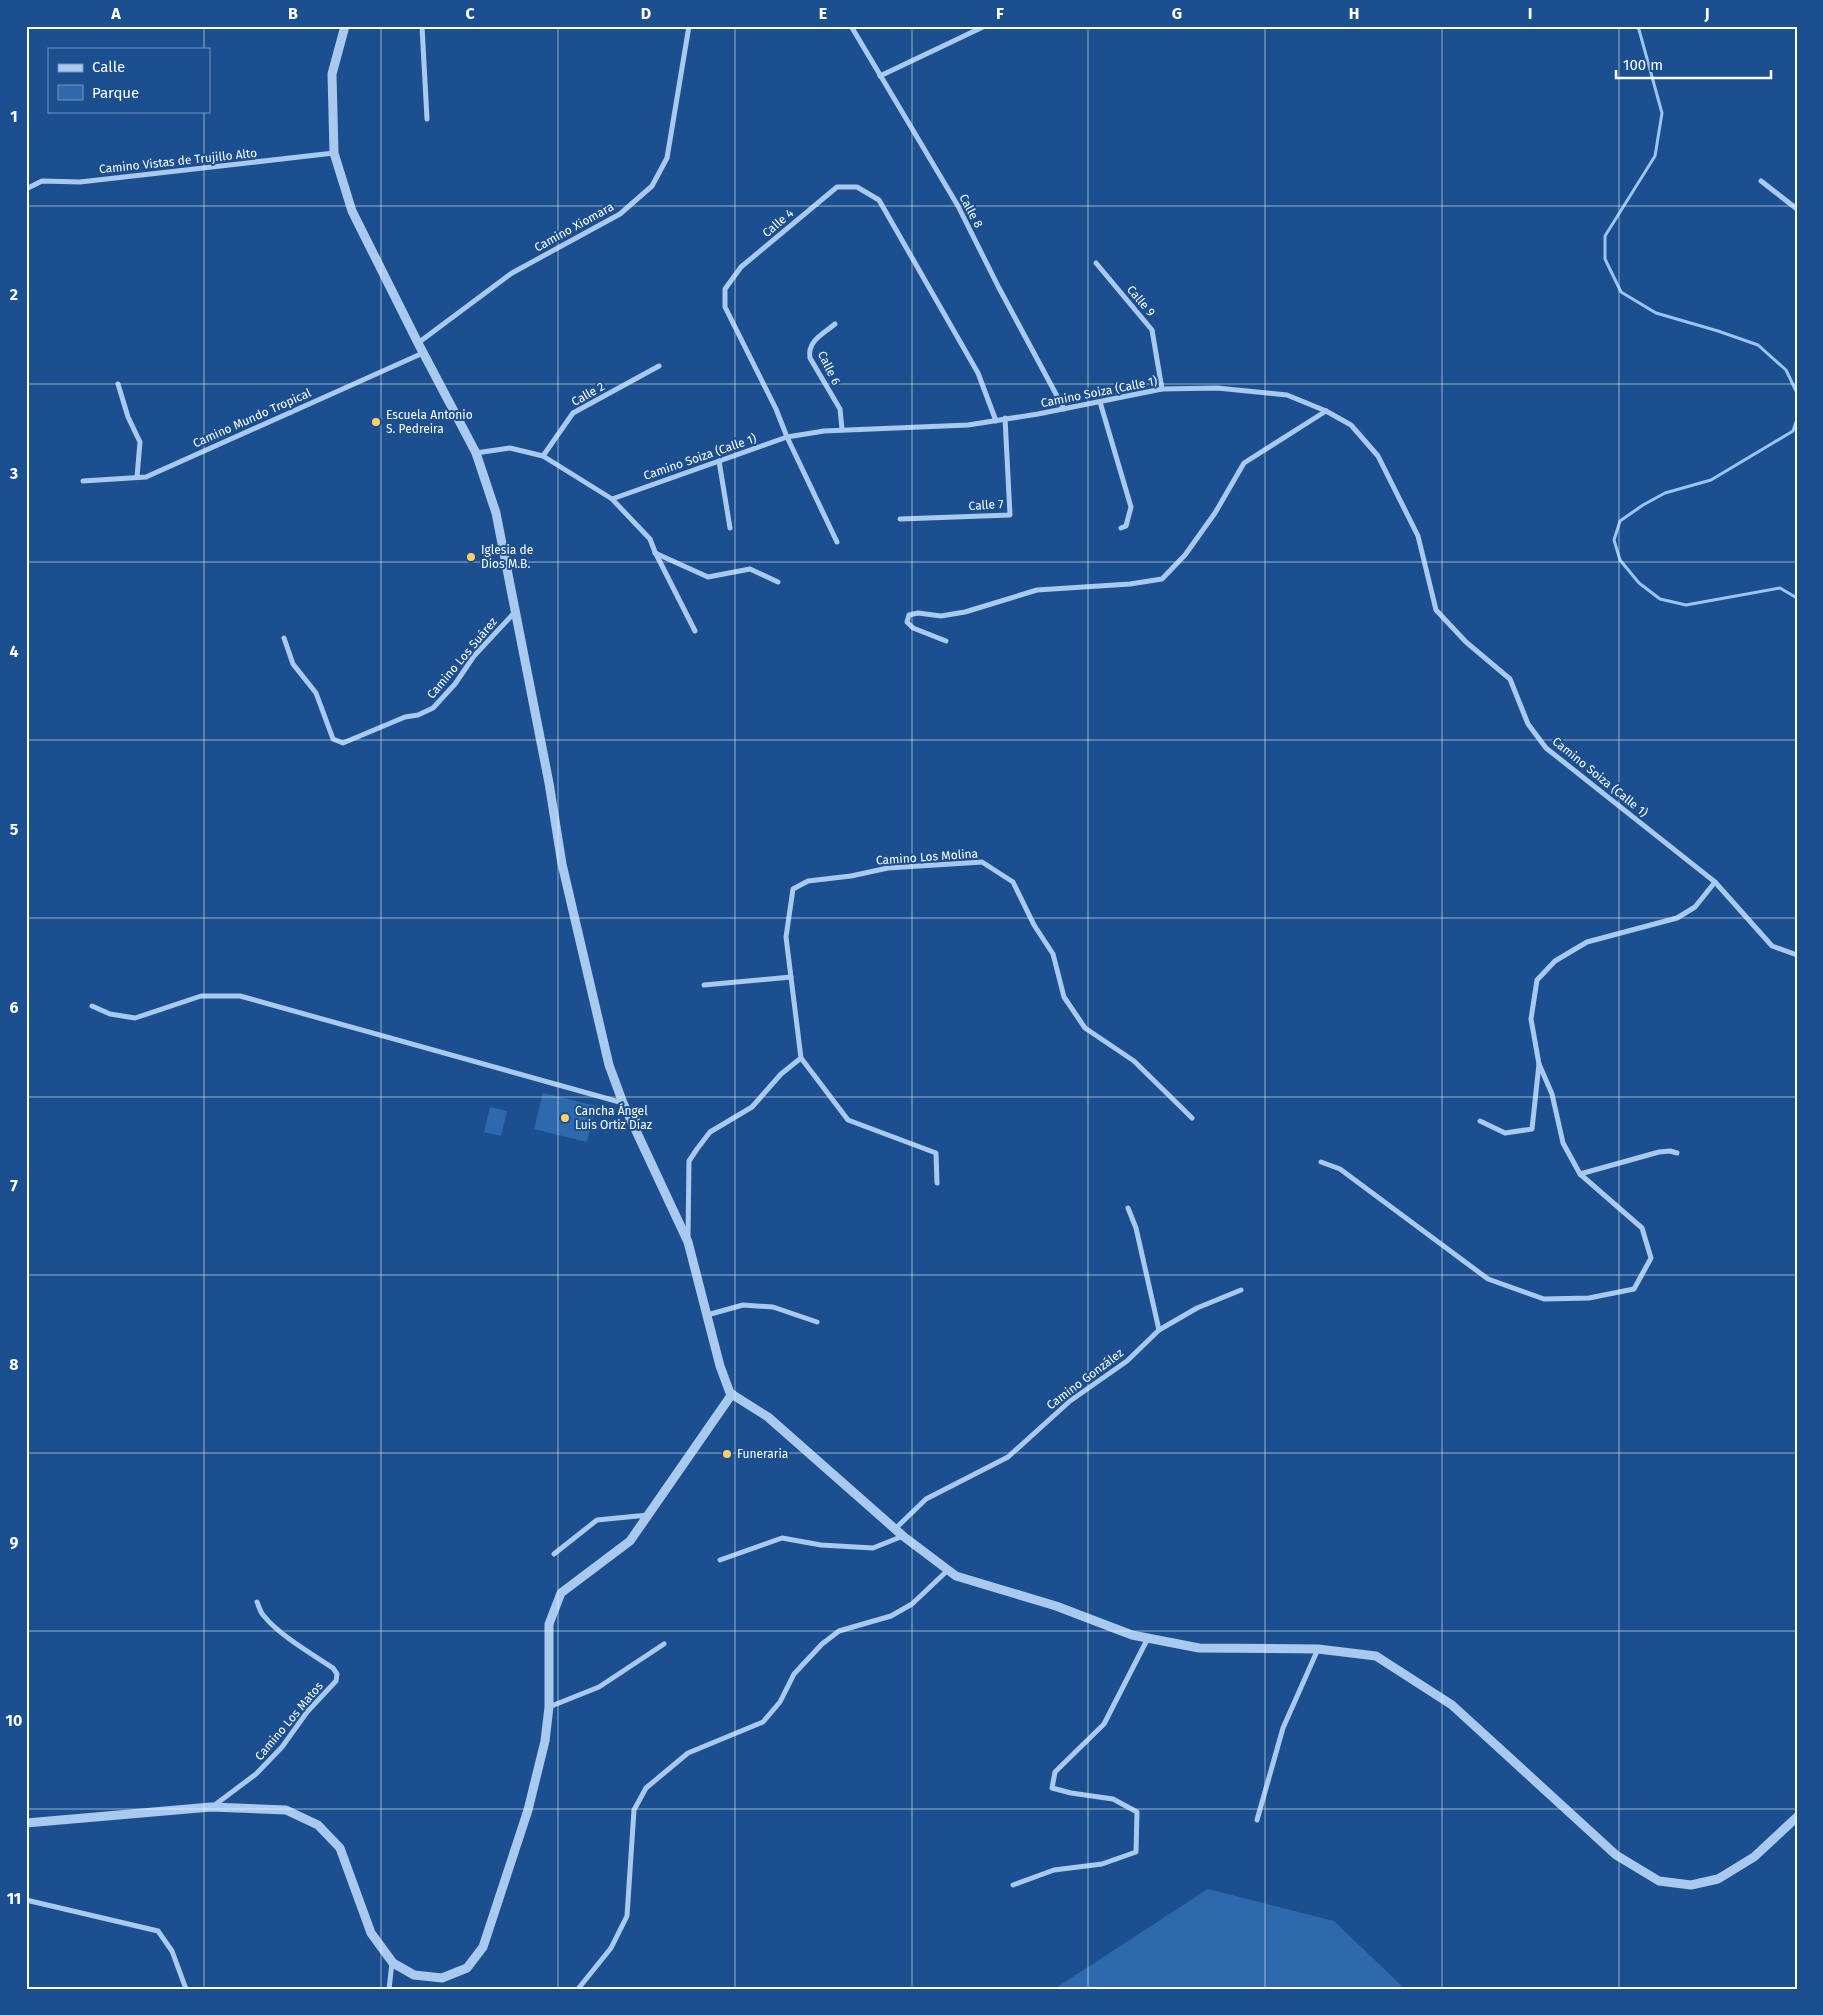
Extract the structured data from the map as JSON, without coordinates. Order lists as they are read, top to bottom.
{
  "streets": {
    "street": [
      "Camino Vistas de Trujillo Alto",
      "Calle 8",
      "Calle 4",
      "Camino Xiomara",
      "Calle 9",
      "Calle 6",
      "Camino Soiza (Calle 1)",
      "Calle 2",
      "Camino Mundo Tropical",
      "Calle 7",
      "Camino Los Suárez",
      "Camino Los Molina",
      "Camino González",
      "Camino Los Matos"
    ]
  },
  "crossings": [
    ["Calle 8", "Camino Soiza (Calle 1)"],
    ["Calle 4", "Camino Soiza (Calle 1)"],
    ["Calle 9", "Camino Soiza (Calle 1)"],
    ["Calle 6", "Camino Soiza (Calle 1)"],
    ["Camino Soiza (Calle 1)", "Calle 7"]
  ],
  "places": [
    "Escuela Antonio S. Pedreira",
    "Iglesia de Dios M.B.",
    "Cancha Ángel Luis Ortiz Díaz",
    "Funeraria"
  ],
  "legend": ["Calle", "Parque"],
  "scale_bar": "100 m",
  "grid": {
    "columns": [
      "A",
      "B",
      "C",
      "D",
      "E",
      "F",
      "G",
      "H",
      "I",
      "J"
    ],
    "rows": [
      "1",
      "2",
      "3",
      "4",
      "5",
      "6",
      "7",
      "8",
      "9",
      "10",
      "11"
    ]
  }
}
